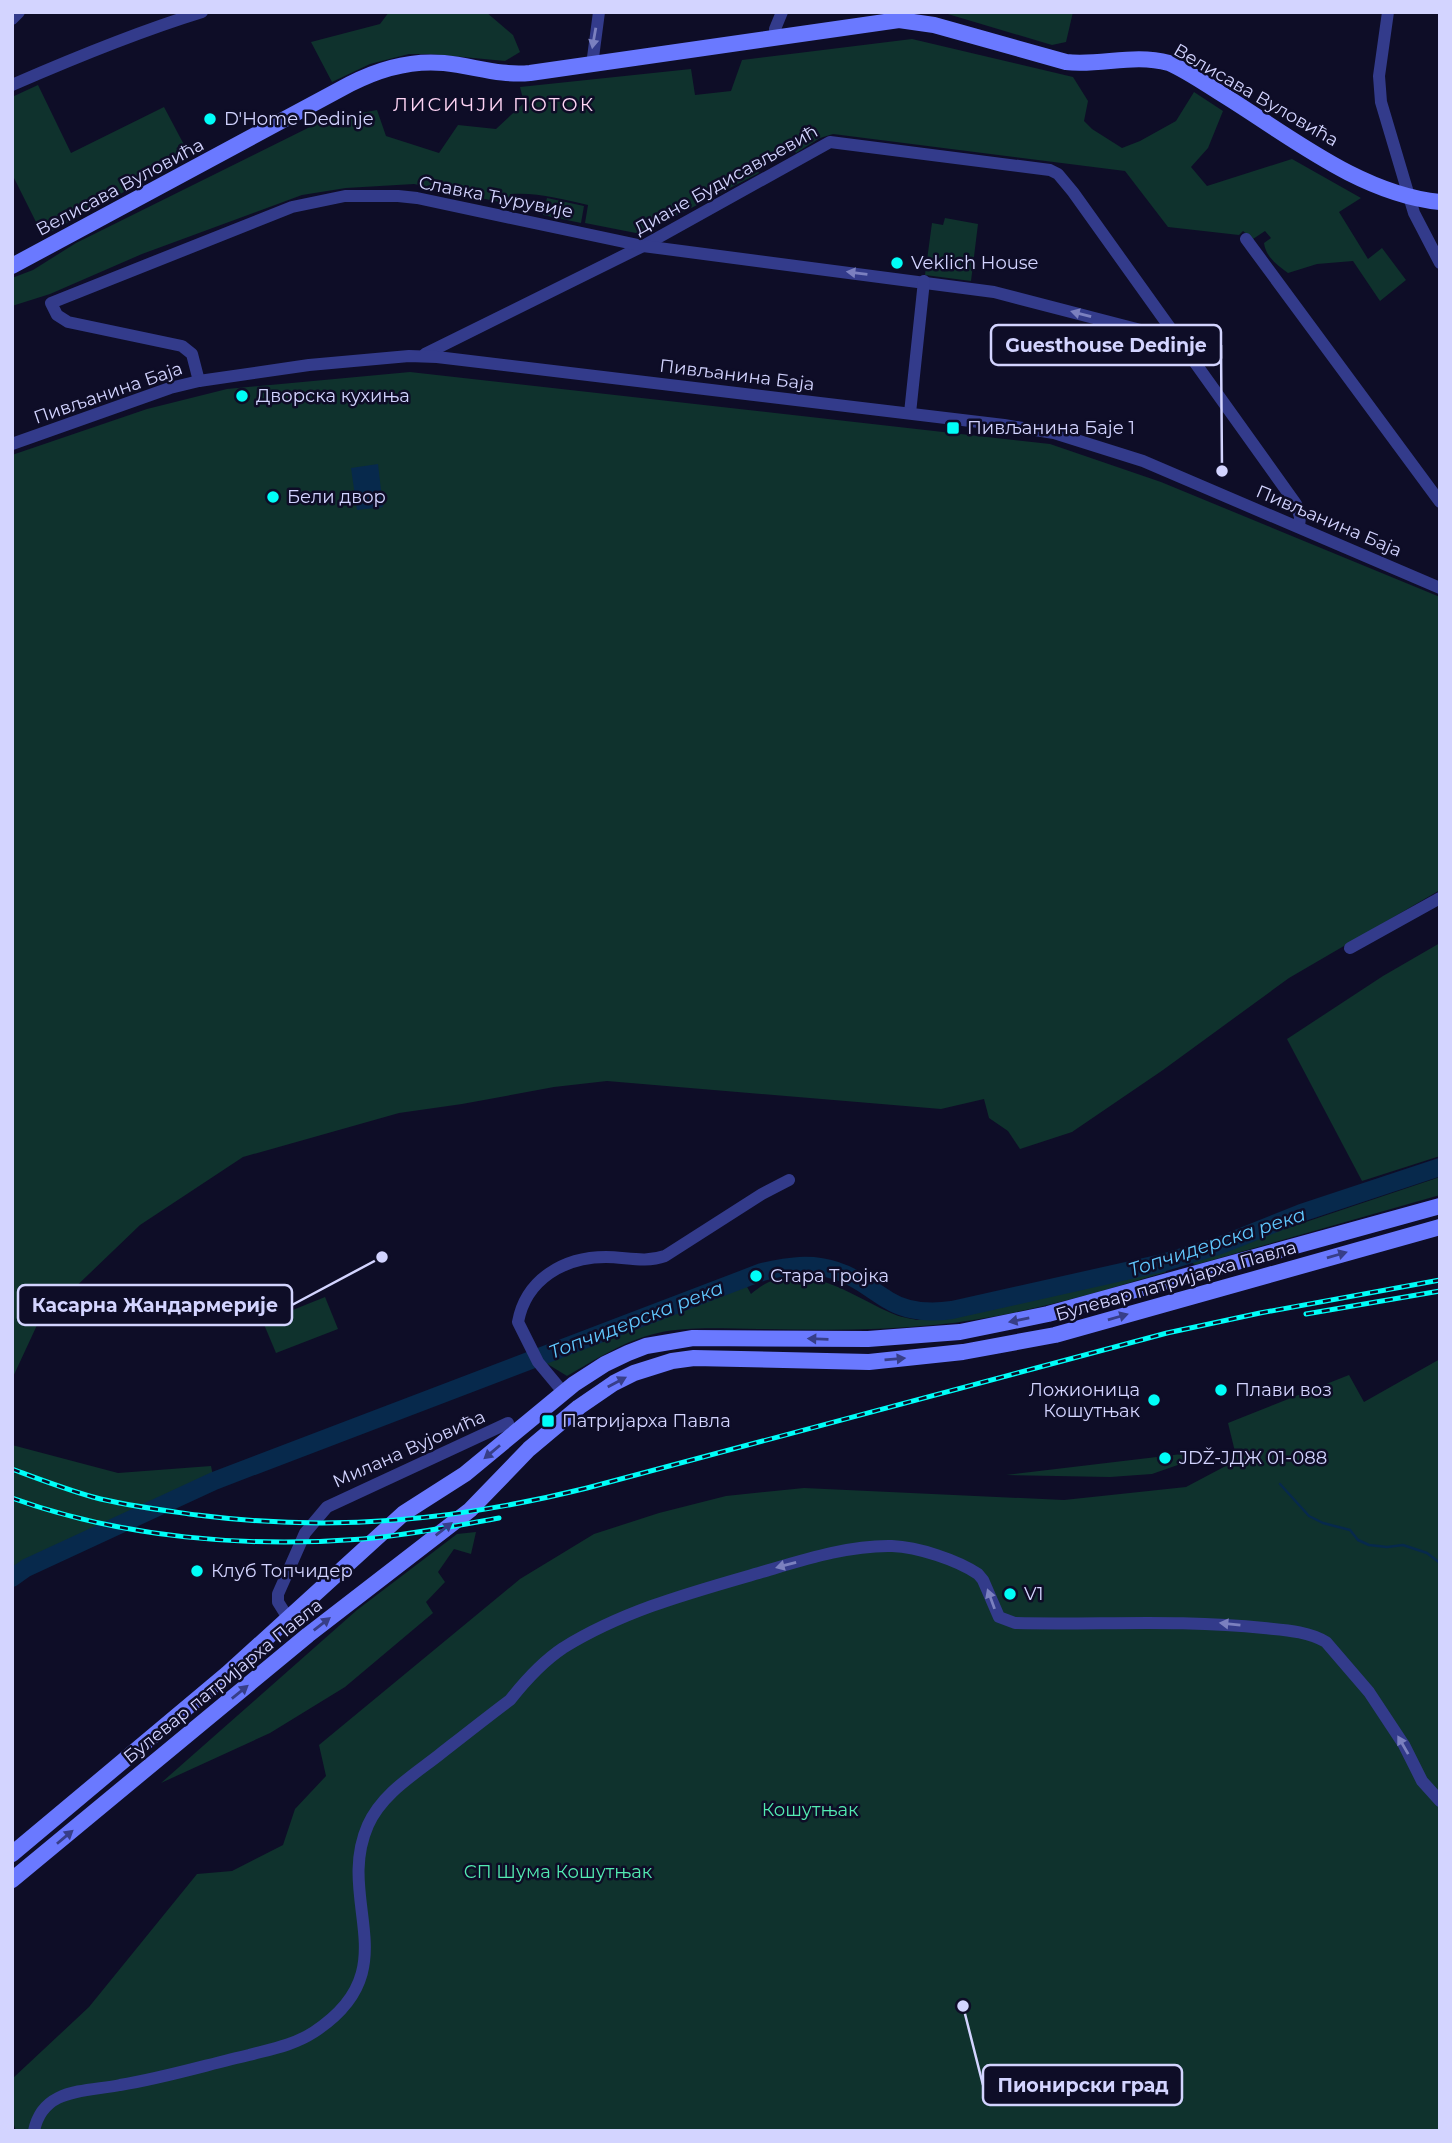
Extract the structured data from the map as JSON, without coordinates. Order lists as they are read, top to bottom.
{
  "streets": {
    "main road": ["Велисава Вуловића", "Булевар патријарха Павла"],
    "street": [
      "Диане Будисављевић",
      "Славка Ћурувије",
      "Пивљанина Баја",
      "Милана Вујовића"
    ]
  },
  "crossings": [
    ["Диане Будисављевић", "Славка Ћурувије"],
    ["Диане Будисављевић", "Пивљанина Баја"],
    ["Славка Ћурувије", "Пивљанина Баја"],
    ["Булевар патријарха Павла", "Милана Вујовића"]
  ],
  "one_way": ["Славка Ћурувије"],
  "districts": ["ЛИСИЧЈИ ПОТОК"],
  "water": ["Топчидерска река"],
  "parks": ["Кошутњак", "СП Шума Кошутњак"],
  "places": {
    "other": [
      "D'Home Dedinje",
      "Veklich House",
      "Дворска кухиња",
      "Guesthouse Dedinje",
      "Бели двор",
      "Касарна Жандармерије",
      "Стара Тројка",
      "Плави воз",
      "Ложионица Кошутњак",
      "JDŽ-JДЖ 01-088",
      "Клуб Топчидер",
      "V1",
      "Пионирски град"
    ],
    "transit": ["Пивљанина Баје 1", "Патријарха Павла"]
  }
}
